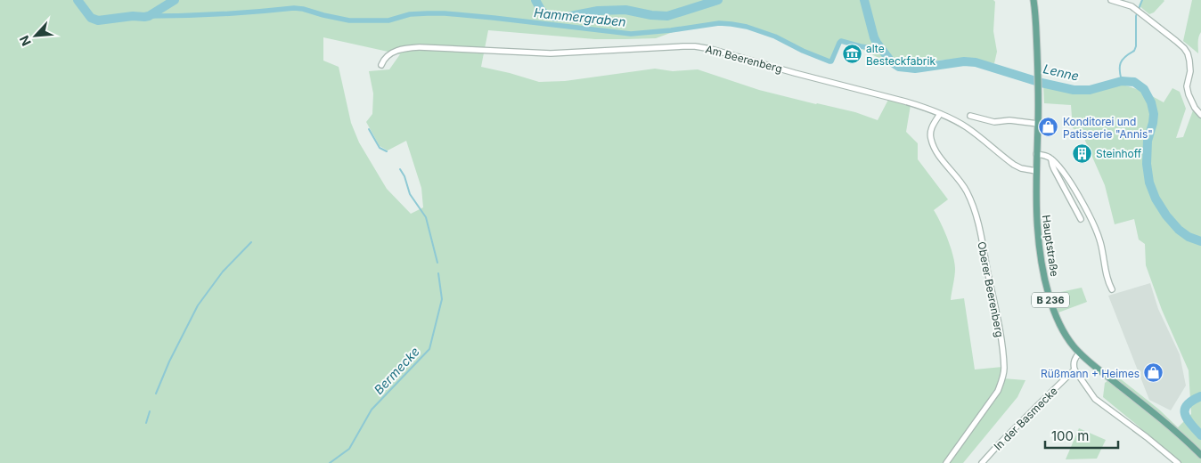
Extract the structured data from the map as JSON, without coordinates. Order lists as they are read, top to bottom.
{
  "streets": {
    "main road": ["Hauptstraße", "B 236"],
    "street": ["Am Beerenberg", "Oberer Beerenberg", "In der Basmecke"]
  },
  "crossings": [
    ["Am Beerenberg", "Hauptstraße"],
    ["Am Beerenberg", "Oberer Beerenberg"],
    ["Hauptstraße", "In der Basmecke"]
  ],
  "water": ["Hammergraben", "Lenne", "Bermecke"],
  "places": {
    "museum": ["alte Besteckfabrik"],
    "shop": ["Konditorei und Patisserie \"Annis\"", "Rüßmann + Heimes"],
    "building": ["Steinhoff"]
  },
  "scale_bar": "100 m",
  "north": "bottom left"
}
